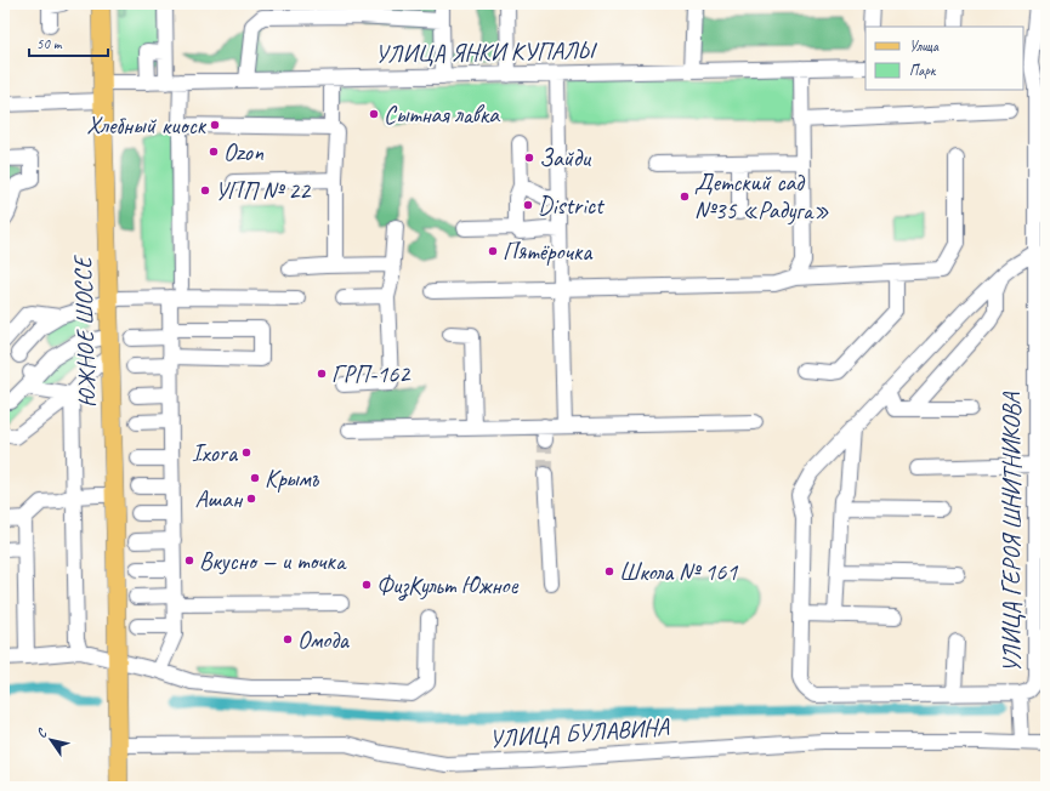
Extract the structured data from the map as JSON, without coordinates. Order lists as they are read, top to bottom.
{
  "streets": {
    "main road": ["ЮЖНОЕ ШОССЕ"],
    "street": ["УЛИЦА ЯНКИ КУПАЛЫ", "УЛИЦА ГЕРОЯ ШНИТНИКОВА", "УЛИЦА БУЛАВИНА"]
  },
  "crossings": [
    ["УЛИЦА ЯНКИ КУПАЛЫ", "ЮЖНОЕ ШОССЕ"],
    ["ЮЖНОЕ ШОССЕ", "УЛИЦА БУЛАВИНА"]
  ],
  "places": [
    "Сытная лавка",
    "Хлебный киоск",
    "Ozon",
    "Зайди",
    "УПП № 22",
    "Детский сад №35 «Радуга»",
    "District",
    "Пятёрочка",
    "ГРП-162",
    "Ixora",
    "Крымъ",
    "Ашан",
    "Вкусно — и точка",
    "Школа № 161",
    "ФизКульт Южное",
    "Омода"
  ],
  "legend": ["Улица", "Парк"],
  "scale_bar": "50 m",
  "north": "top left"
}
